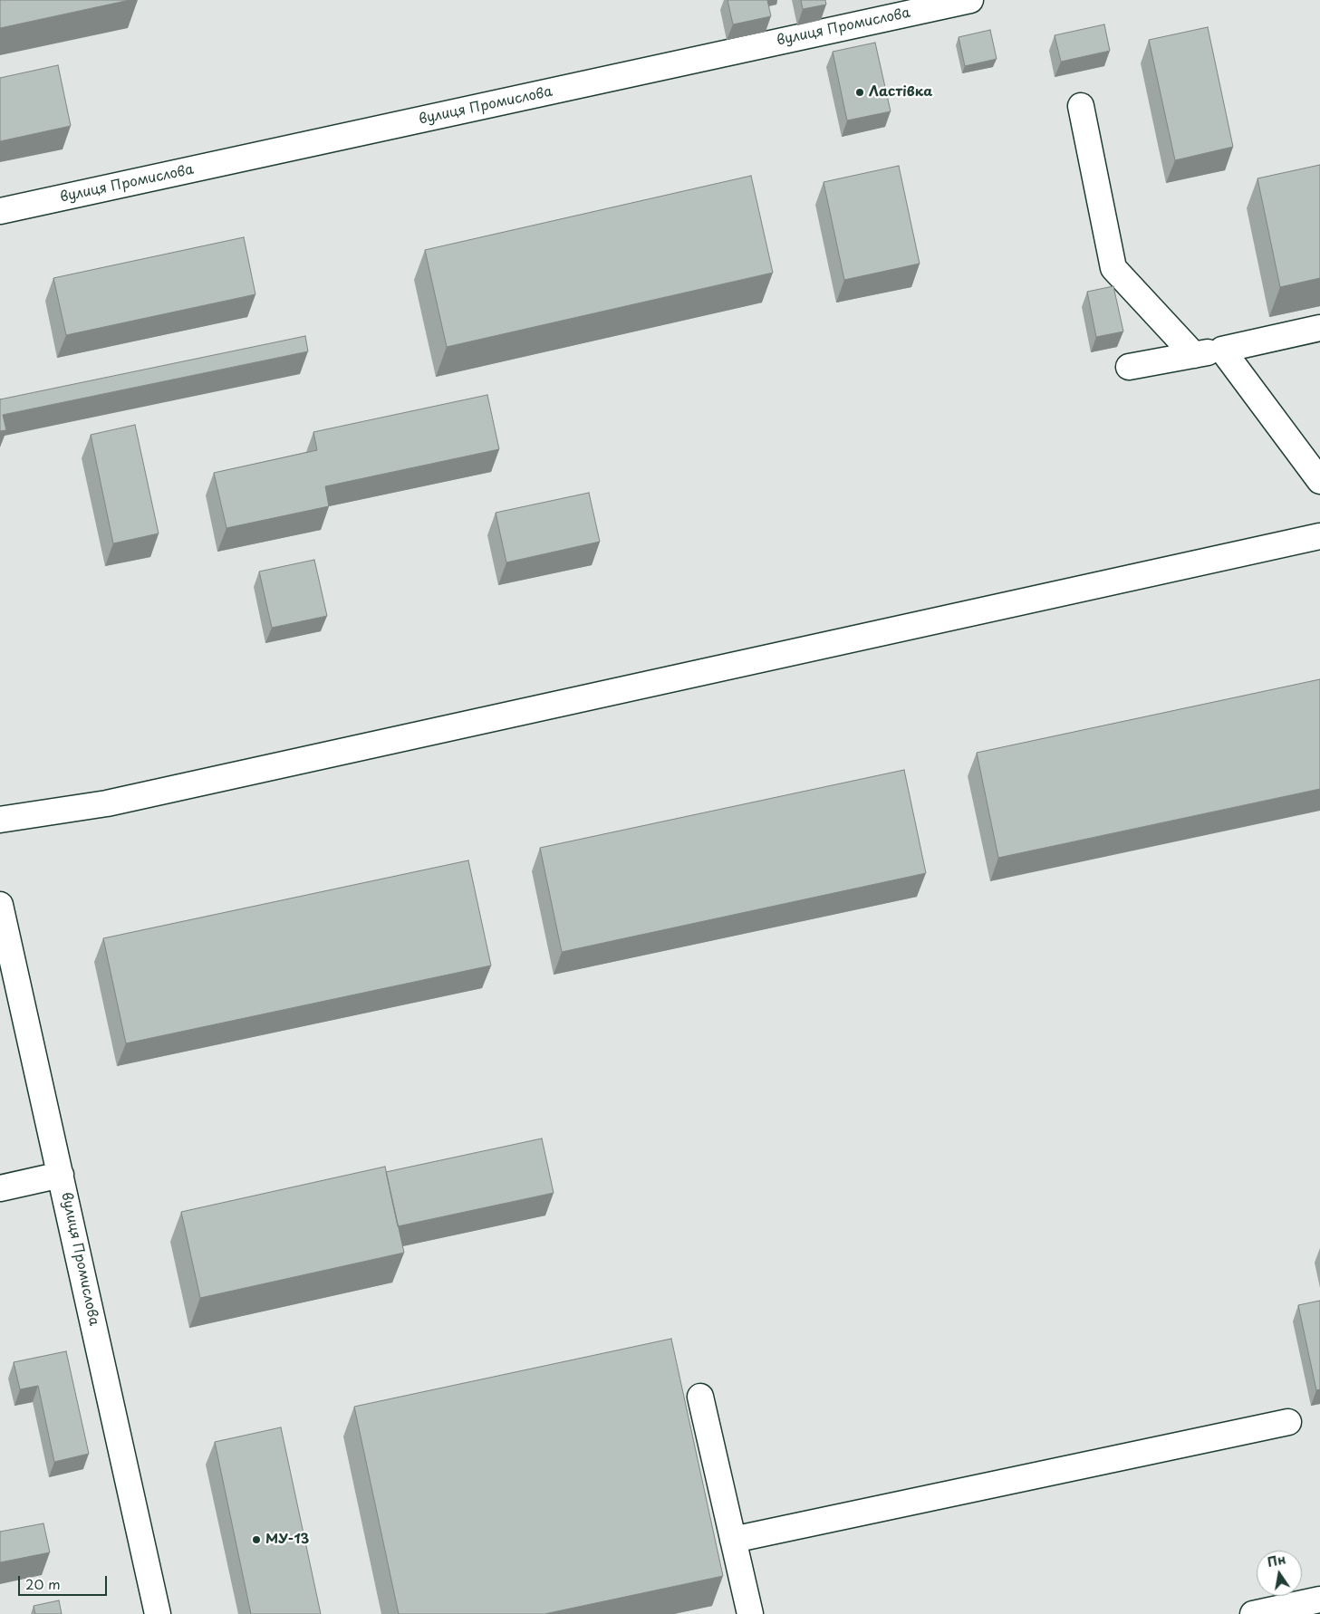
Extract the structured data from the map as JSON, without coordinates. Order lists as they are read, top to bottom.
{
  "streets": {
    "street": ["вулиця Промислова"]
  },
  "places": ["Ластівка", "МУ-13"],
  "scale_bar": "20 m",
  "north": "top"
}
